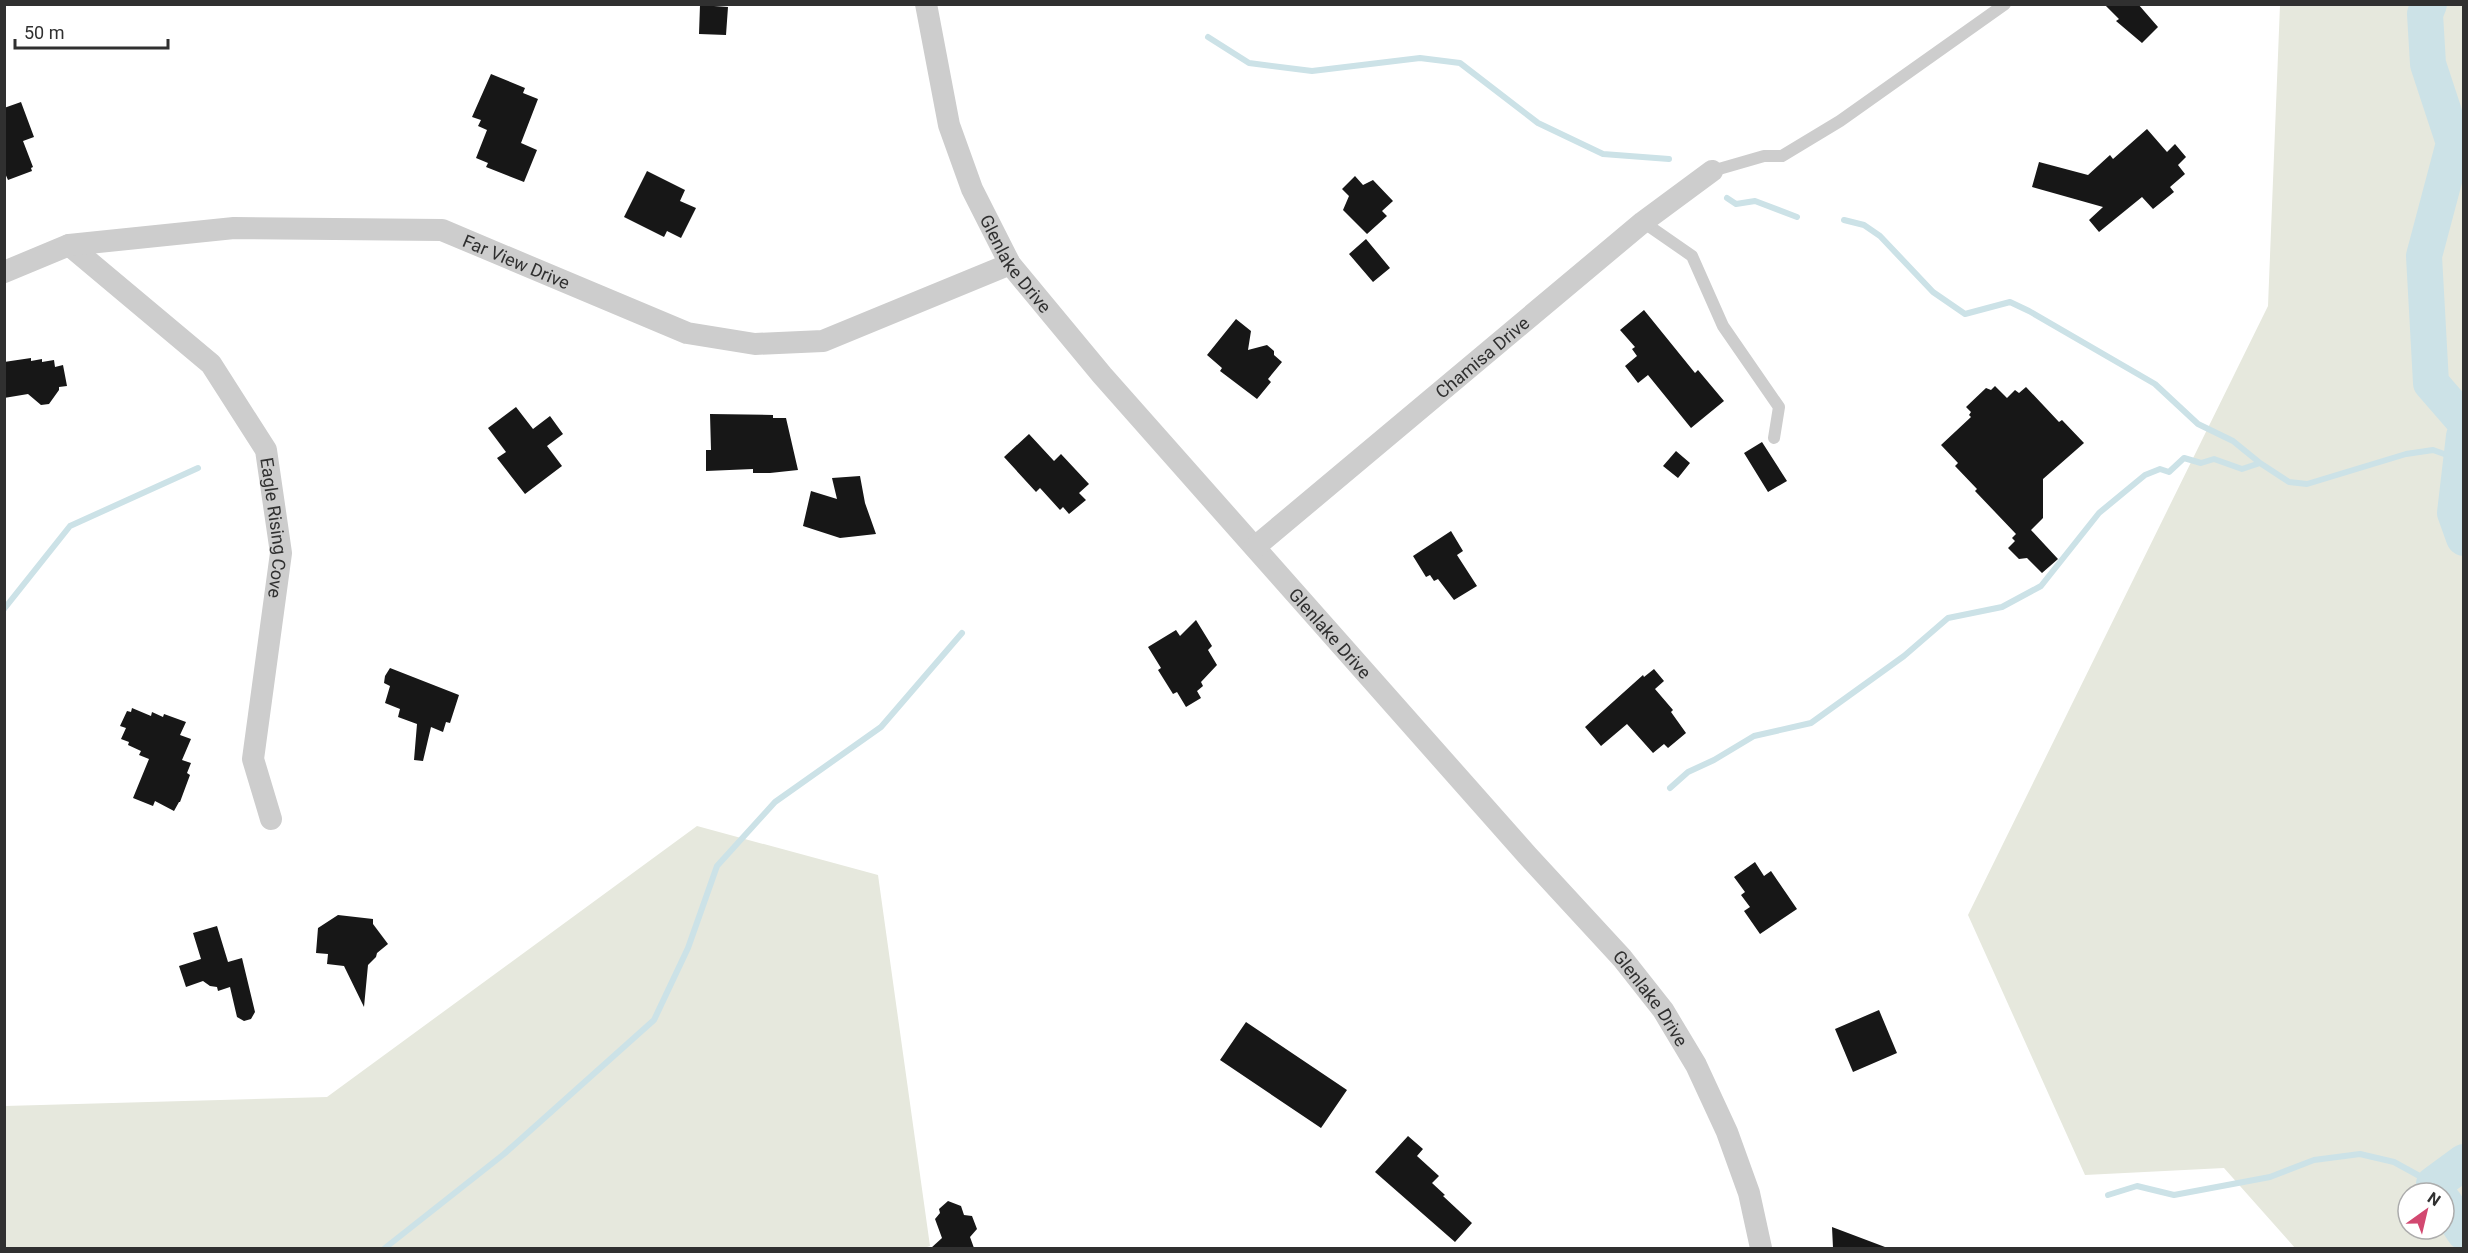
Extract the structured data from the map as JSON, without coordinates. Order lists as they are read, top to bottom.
{
  "streets": {
    "street": [
      "Far View Drive",
      "Glenlake Drive",
      "Chamisa Drive",
      "Eagle Rising Cove"
    ]
  },
  "crossings": [
    ["Far View Drive", "Glenlake Drive"],
    ["Far View Drive", "Eagle Rising Cove"],
    ["Glenlake Drive", "Chamisa Drive"]
  ],
  "scale_bar": "50 m",
  "north": "top right"
}
